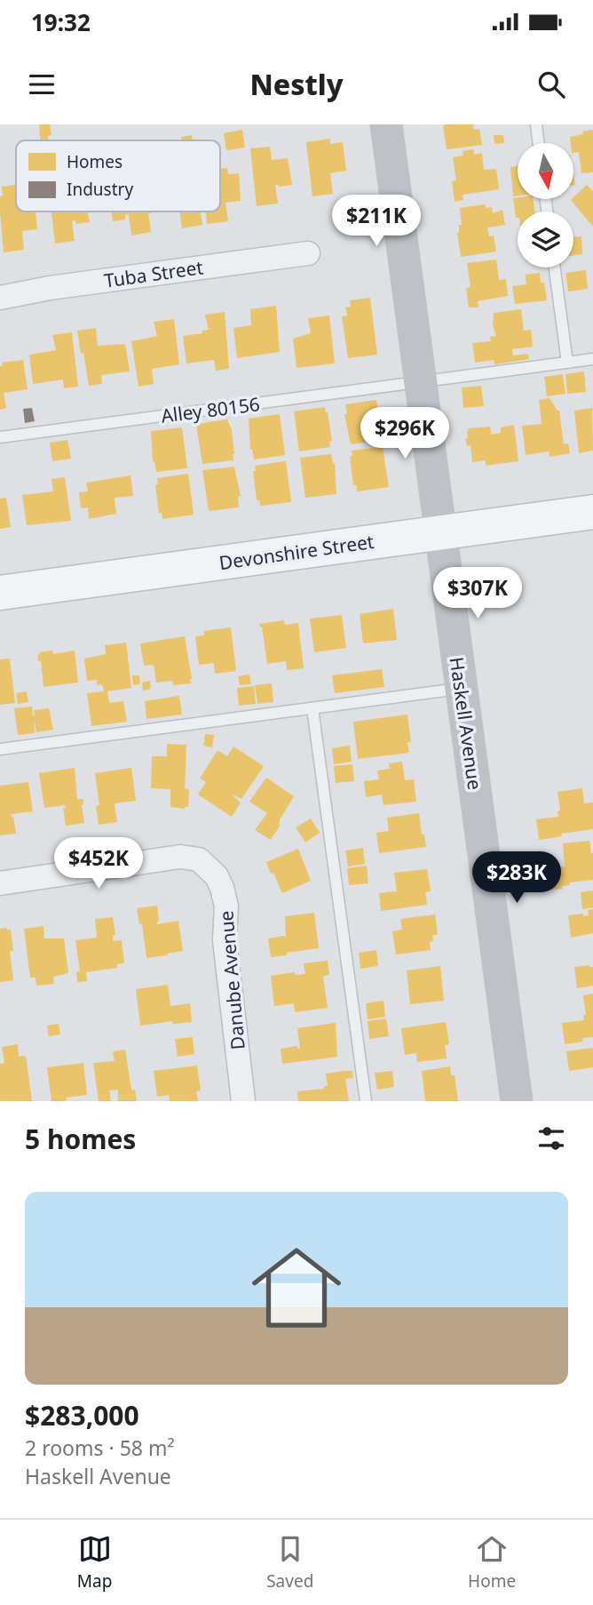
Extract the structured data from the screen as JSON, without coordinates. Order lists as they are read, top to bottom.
{
  "streets": {
    "main road": ["Devonshire Street", "Haskell Avenue"],
    "street": ["Tuba Street", "Danube Avenue"],
    "lane": ["Alley 80156"]
  },
  "crossings": [
    ["Alley 80156", "Haskell Avenue"],
    ["Devonshire Street", "Haskell Avenue"]
  ],
  "legend": ["Homes", "Industry"],
  "north": "bottom",
  "page": {
    "status": "19:32",
    "header": "Nestly",
    "price": [
      "$211K",
      "$296K",
      "$307K",
      "$452K",
      "$283K"
    ],
    "heading": "5 homes",
    "list": [
      {
        "name": "$283,000",
        "note": "2 rooms · 58 m² · Haskell Avenue"
      }
    ],
    "tabs": ["Map", "Saved", "Home"]
  }
}
